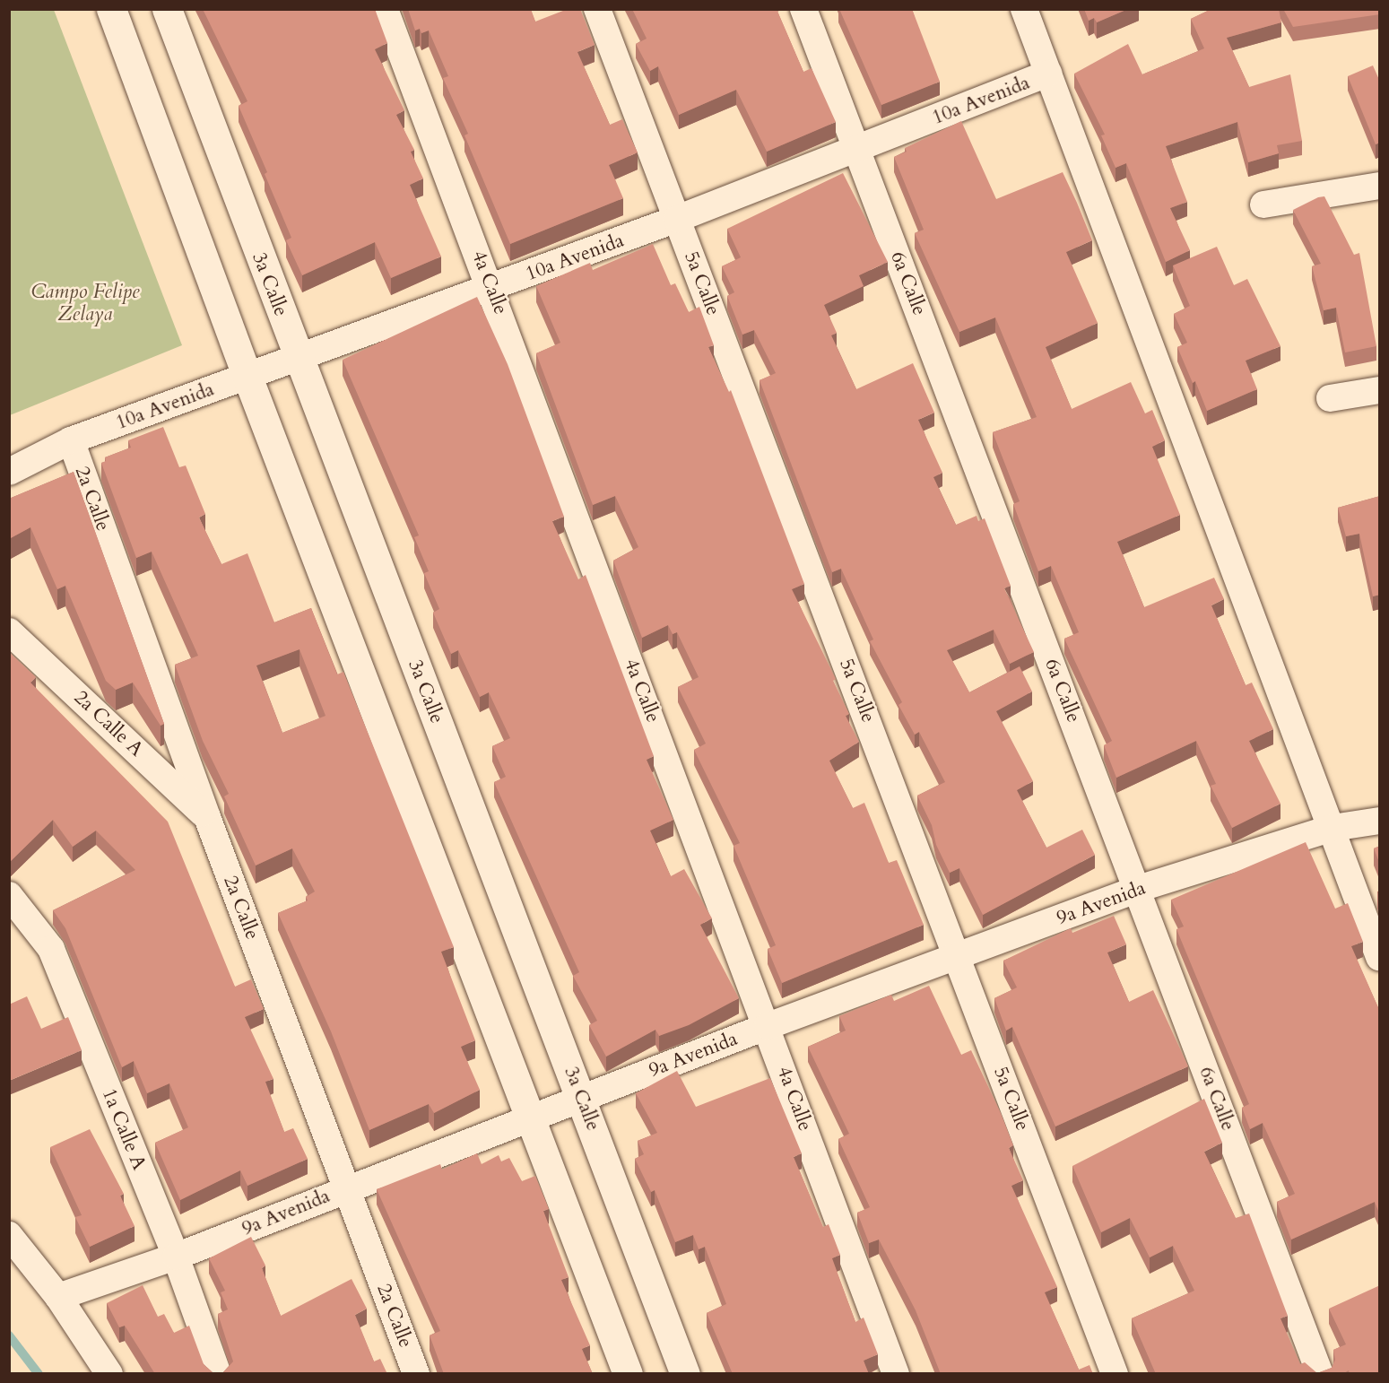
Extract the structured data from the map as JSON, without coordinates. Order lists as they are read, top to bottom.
{
  "streets": {
    "street": [
      "10a Avenida",
      "4a Calle",
      "5a Calle",
      "6a Calle",
      "3a Calle",
      "2a Calle",
      "2a Calle A",
      "9a Avenida",
      "1a Calle A"
    ]
  },
  "crossings": [
    ["10a Avenida", "4a Calle"],
    ["10a Avenida", "5a Calle"],
    ["10a Avenida", "6a Calle"],
    ["10a Avenida", "3a Calle"],
    ["10a Avenida", "2a Calle"],
    ["4a Calle", "9a Avenida"],
    ["5a Calle", "9a Avenida"],
    ["6a Calle", "9a Avenida"],
    ["3a Calle", "9a Avenida"],
    ["2a Calle", "2a Calle A"],
    ["2a Calle", "9a Avenida"],
    ["9a Avenida", "1a Calle A"]
  ],
  "parks": ["Campo Felipe Zelaya"]
}
